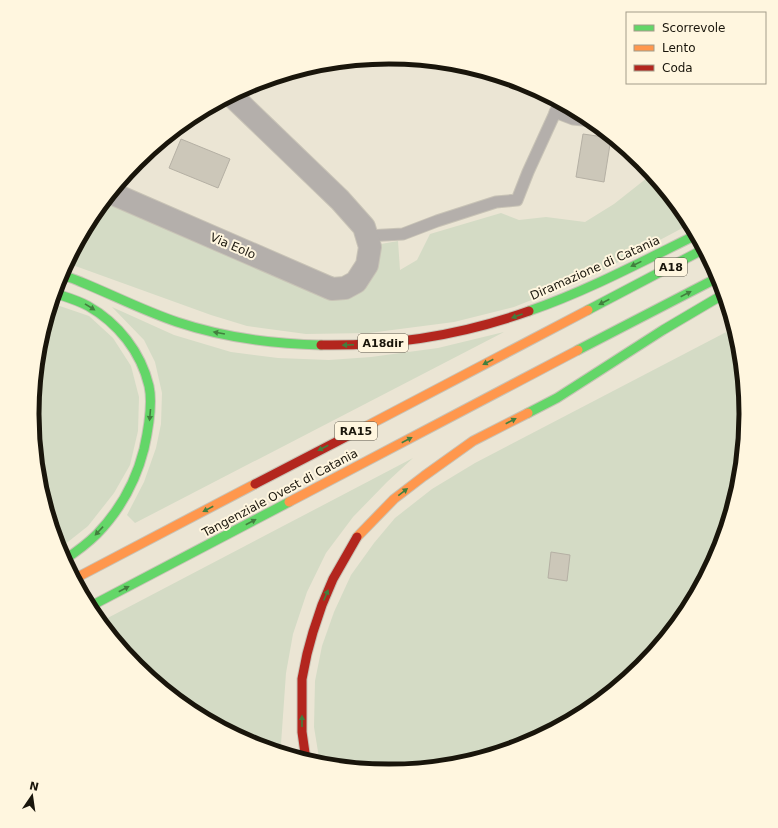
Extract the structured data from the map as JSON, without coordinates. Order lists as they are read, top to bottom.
{
  "streets": {
    "highway": [
      "A18",
      "Diramazione di Catania",
      "A18dir",
      "RA15",
      "Tangenziale Ovest di Catania"
    ],
    "street": ["Via Eolo"]
  },
  "crossings": [
    ["A18", "Tangenziale Ovest di Catania"]
  ],
  "legend": ["Scorrevole", "Lento", "Coda"],
  "north": "top"
}
